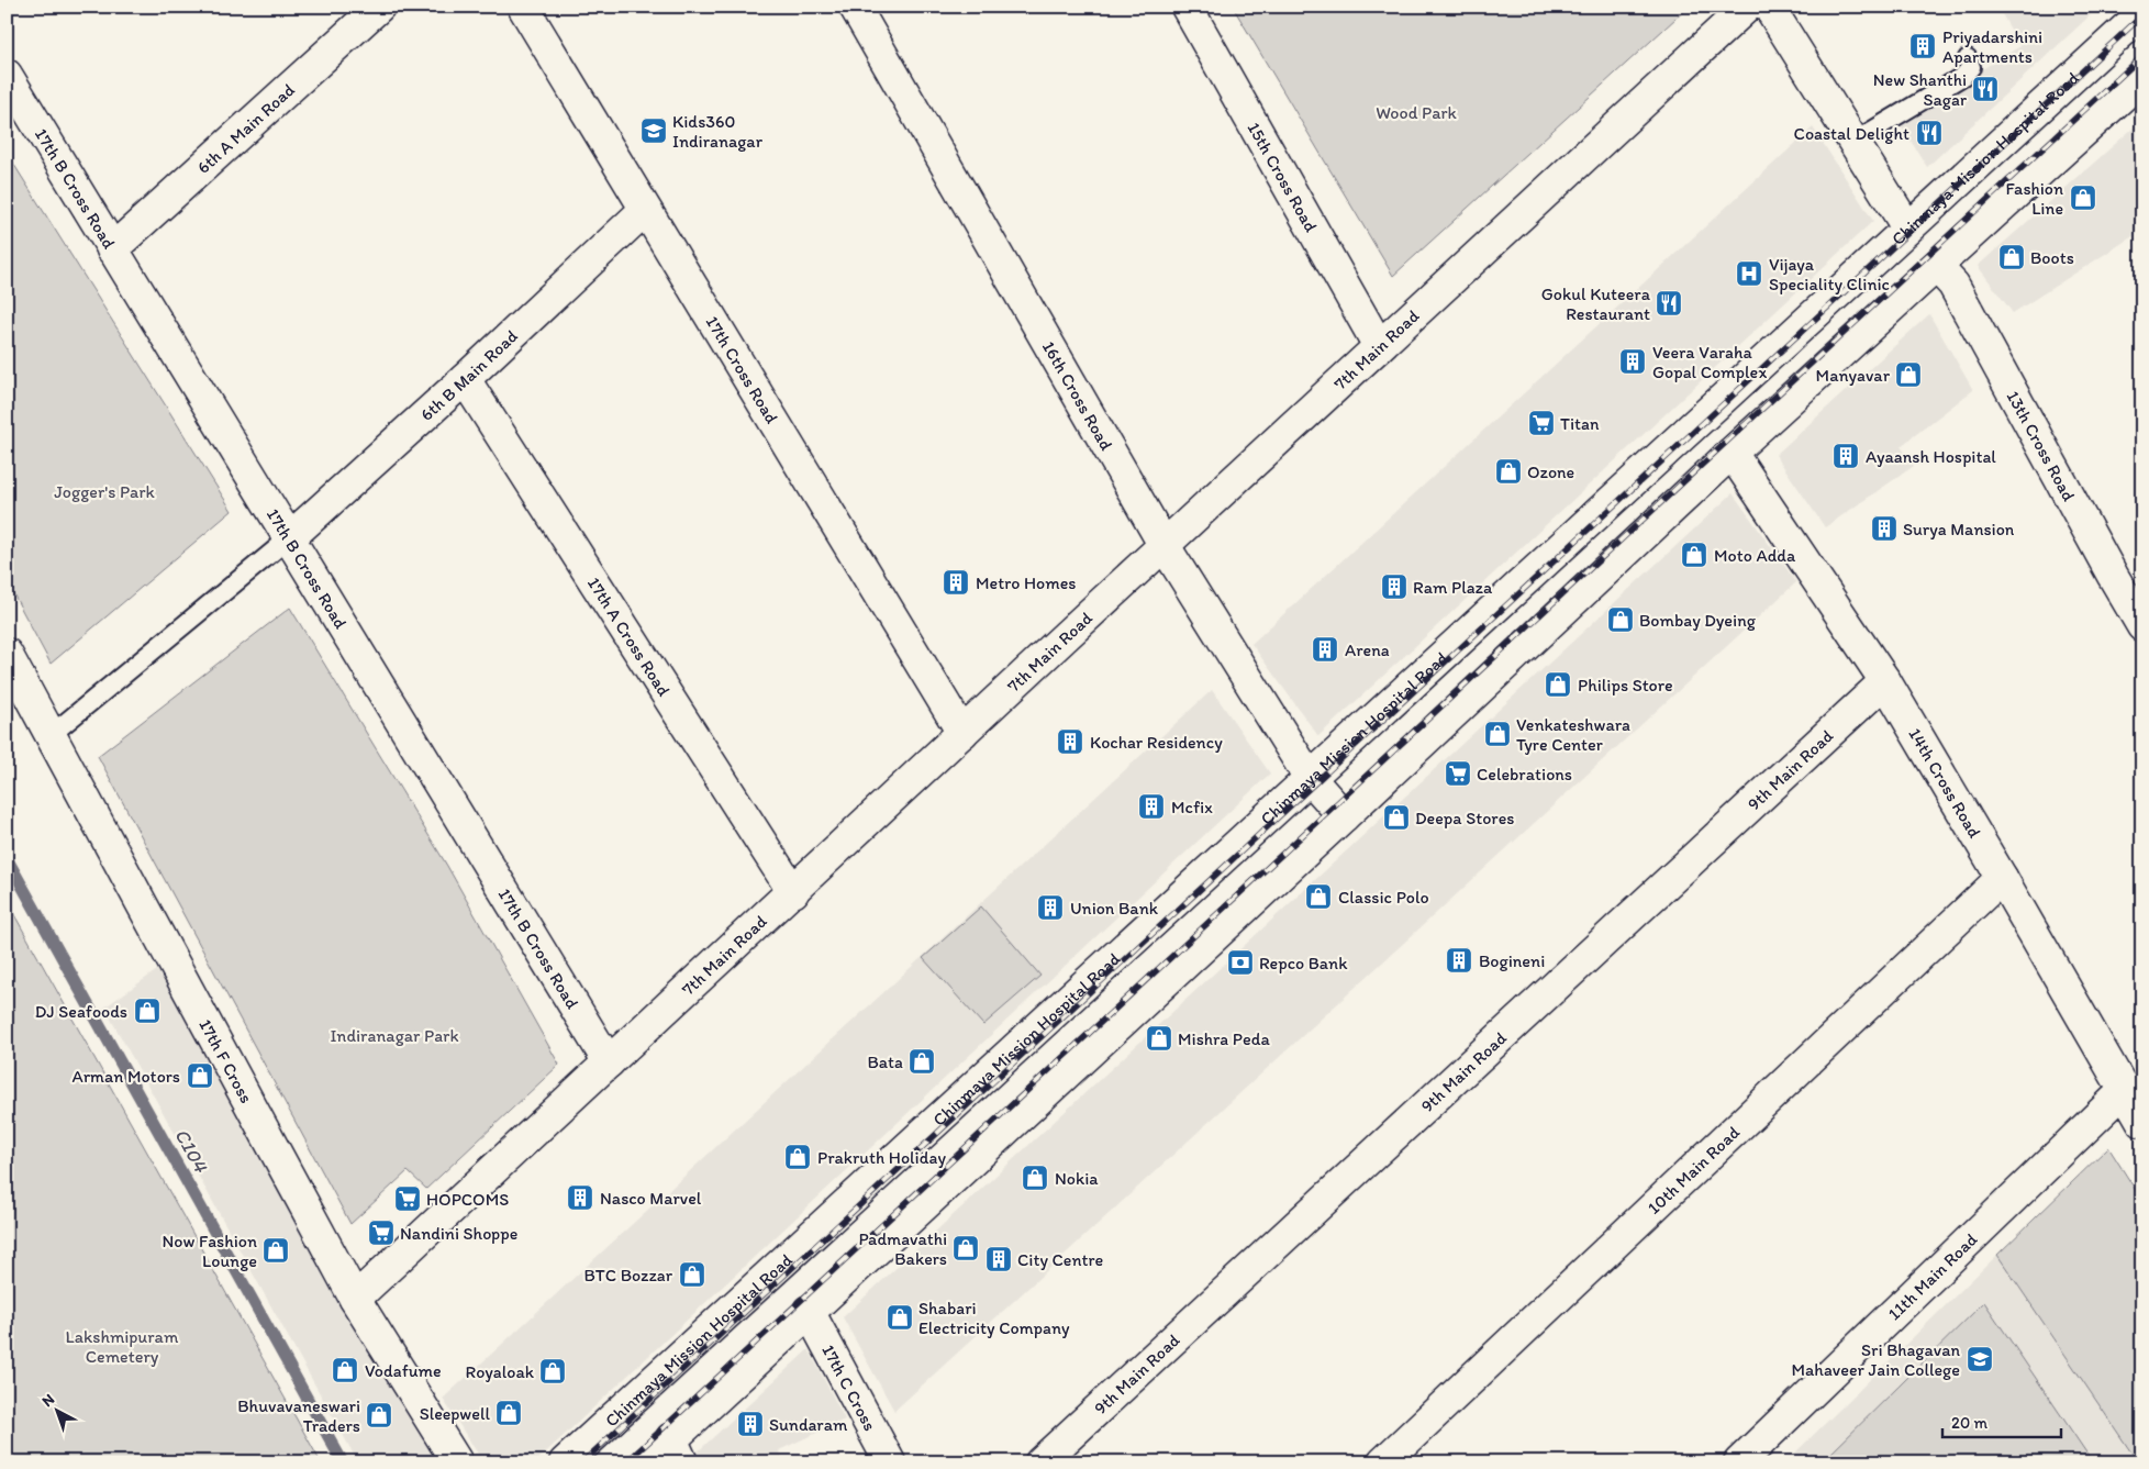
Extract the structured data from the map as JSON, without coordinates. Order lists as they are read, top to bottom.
{
  "streets": {
    "street": [
      "6th A Main Road",
      "Chinmaya Mission Hospital Road",
      "15th Cross Road",
      "17th B Cross Road",
      "7th Main Road",
      "17th Cross Road",
      "6th B Main Road",
      "16th Cross Road",
      "13th Cross Road",
      "17th A Cross Road",
      "9th Main Road",
      "14th Cross Road",
      "17th F Cross",
      "10th Main Road",
      "11th Main Road",
      "17th C Cross"
    ]
  },
  "crossings": [
    ["6th A Main Road", "17th B Cross Road"],
    ["Chinmaya Mission Hospital Road", "16th Cross Road"],
    ["15th Cross Road", "7th Main Road"],
    ["17th B Cross Road", "7th Main Road"],
    ["17th B Cross Road", "6th B Main Road"],
    ["7th Main Road", "17th Cross Road"],
    ["7th Main Road", "16th Cross Road"],
    ["7th Main Road", "17th A Cross Road"],
    ["7th Main Road", "17th F Cross"],
    ["17th Cross Road", "6th B Main Road"],
    ["6th B Main Road", "17th A Cross Road"],
    ["9th Main Road", "14th Cross Road"],
    ["14th Cross Road", "10th Main Road"],
    ["14th Cross Road", "11th Main Road"]
  ],
  "water": ["C104"],
  "parks": [
    "Wood Park",
    "Jogger's Park",
    "Indiranagar Park",
    "Lakshmipuram Cemetery"
  ],
  "places": {
    "building": [
      "Priyadarshini Apartments",
      "Veera Varaha Gopal Complex",
      "Ayaansh Hospital",
      "Surya Mansion",
      "Metro Homes",
      "Ram Plaza",
      "Arena",
      "Kochar Residency",
      "Mcfix",
      "Union Bank",
      "Bogineni",
      "Nasco Marvel",
      "City Centre",
      "Sundaram"
    ],
    "restaurant": ["New Shanthi Sagar", "Coastal Delight", "Gokul Kuteera Restaurant"],
    "school or university": ["Kids360 Indiranagar", "Sri Bhagavan Mahaveer Jain College"],
    "shop": [
      "Fashion Line",
      "Boots",
      "Manyavar",
      "Ozone",
      "Moto Adda",
      "Bombay Dyeing",
      "Philips Store",
      "Venkateshwara Tyre Center",
      "Deepa Stores",
      "Classic Polo",
      "DJ Seafoods",
      "Mishra Peda",
      "Bata",
      "Arman Motors",
      "Prakruth Holiday",
      "Nokia",
      "Padmavathi Bakers",
      "Now Fashion Lounge",
      "BTC Bozzar",
      "Shabari Electricity Company",
      "Vodafume",
      "Royaloak",
      "Sleepwell",
      "Bhuvavaneswari Traders"
    ],
    "hospital": ["Vijaya Speciality Clinic"],
    "supermarket": [
      "Titan",
      "Celebrations",
      "HOPCOMS",
      "Nandini Shoppe"
    ],
    "bank": ["Repco Bank"]
  },
  "scale_bar": "20 m",
  "north": "top left"
}
